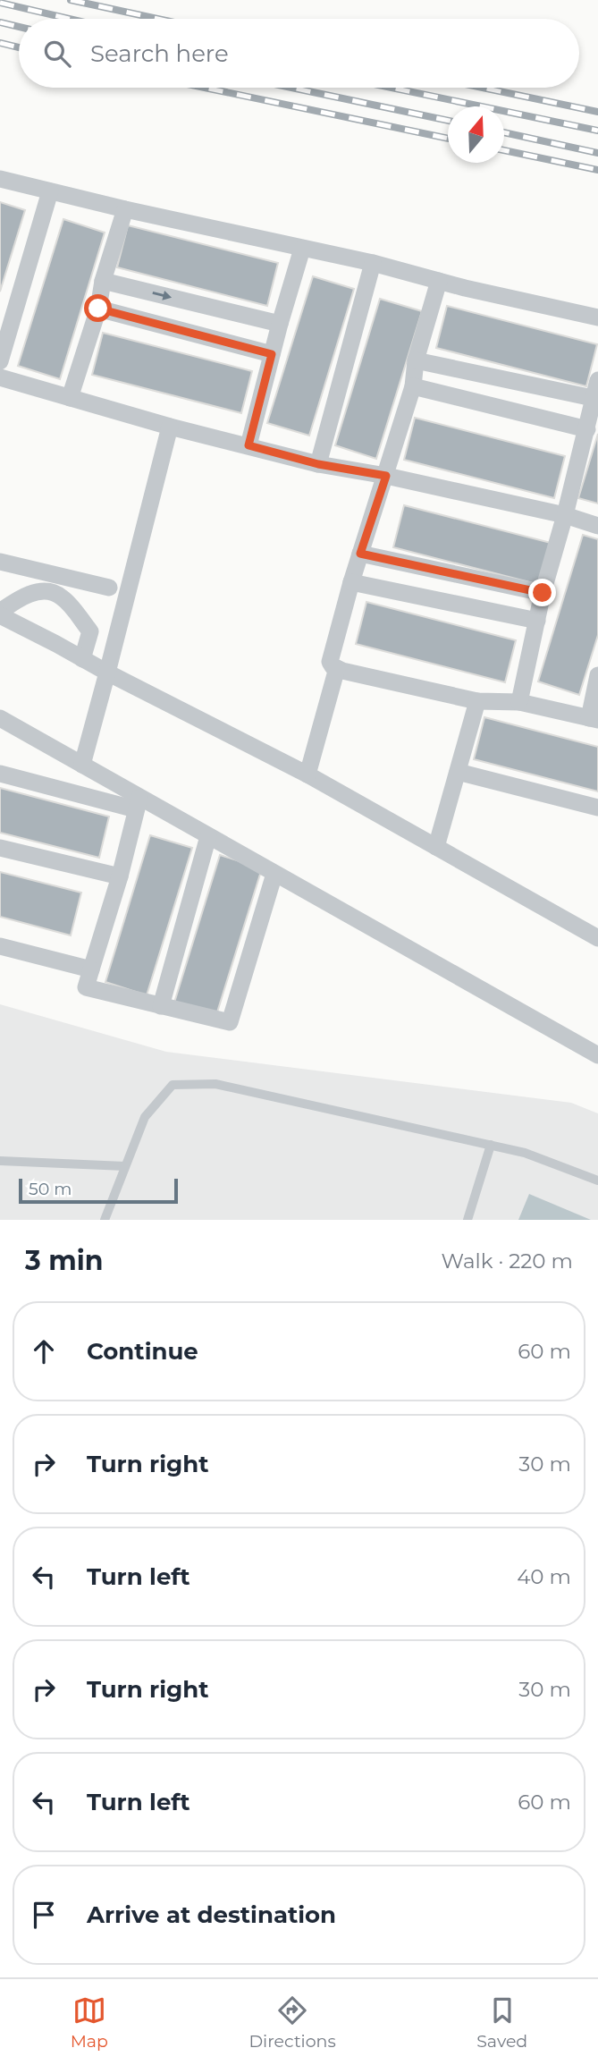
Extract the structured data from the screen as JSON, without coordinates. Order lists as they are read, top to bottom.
{
  "scale_bar": "50 m",
  "north": "top",
  "page": {
    "search": "Search here",
    "scale": "50 m",
    "heading": ["3 min", "Walk · 220 m"],
    "list": [
      ["Continue", "60 m"],
      ["Turn right", "30 m"],
      ["Turn left", "40 m"],
      ["Turn right", "30 m"],
      ["Turn left", "60 m"],
      "Arrive at destination"
    ],
    "nav": ["Map", "Directions", "Saved"]
  }
}
